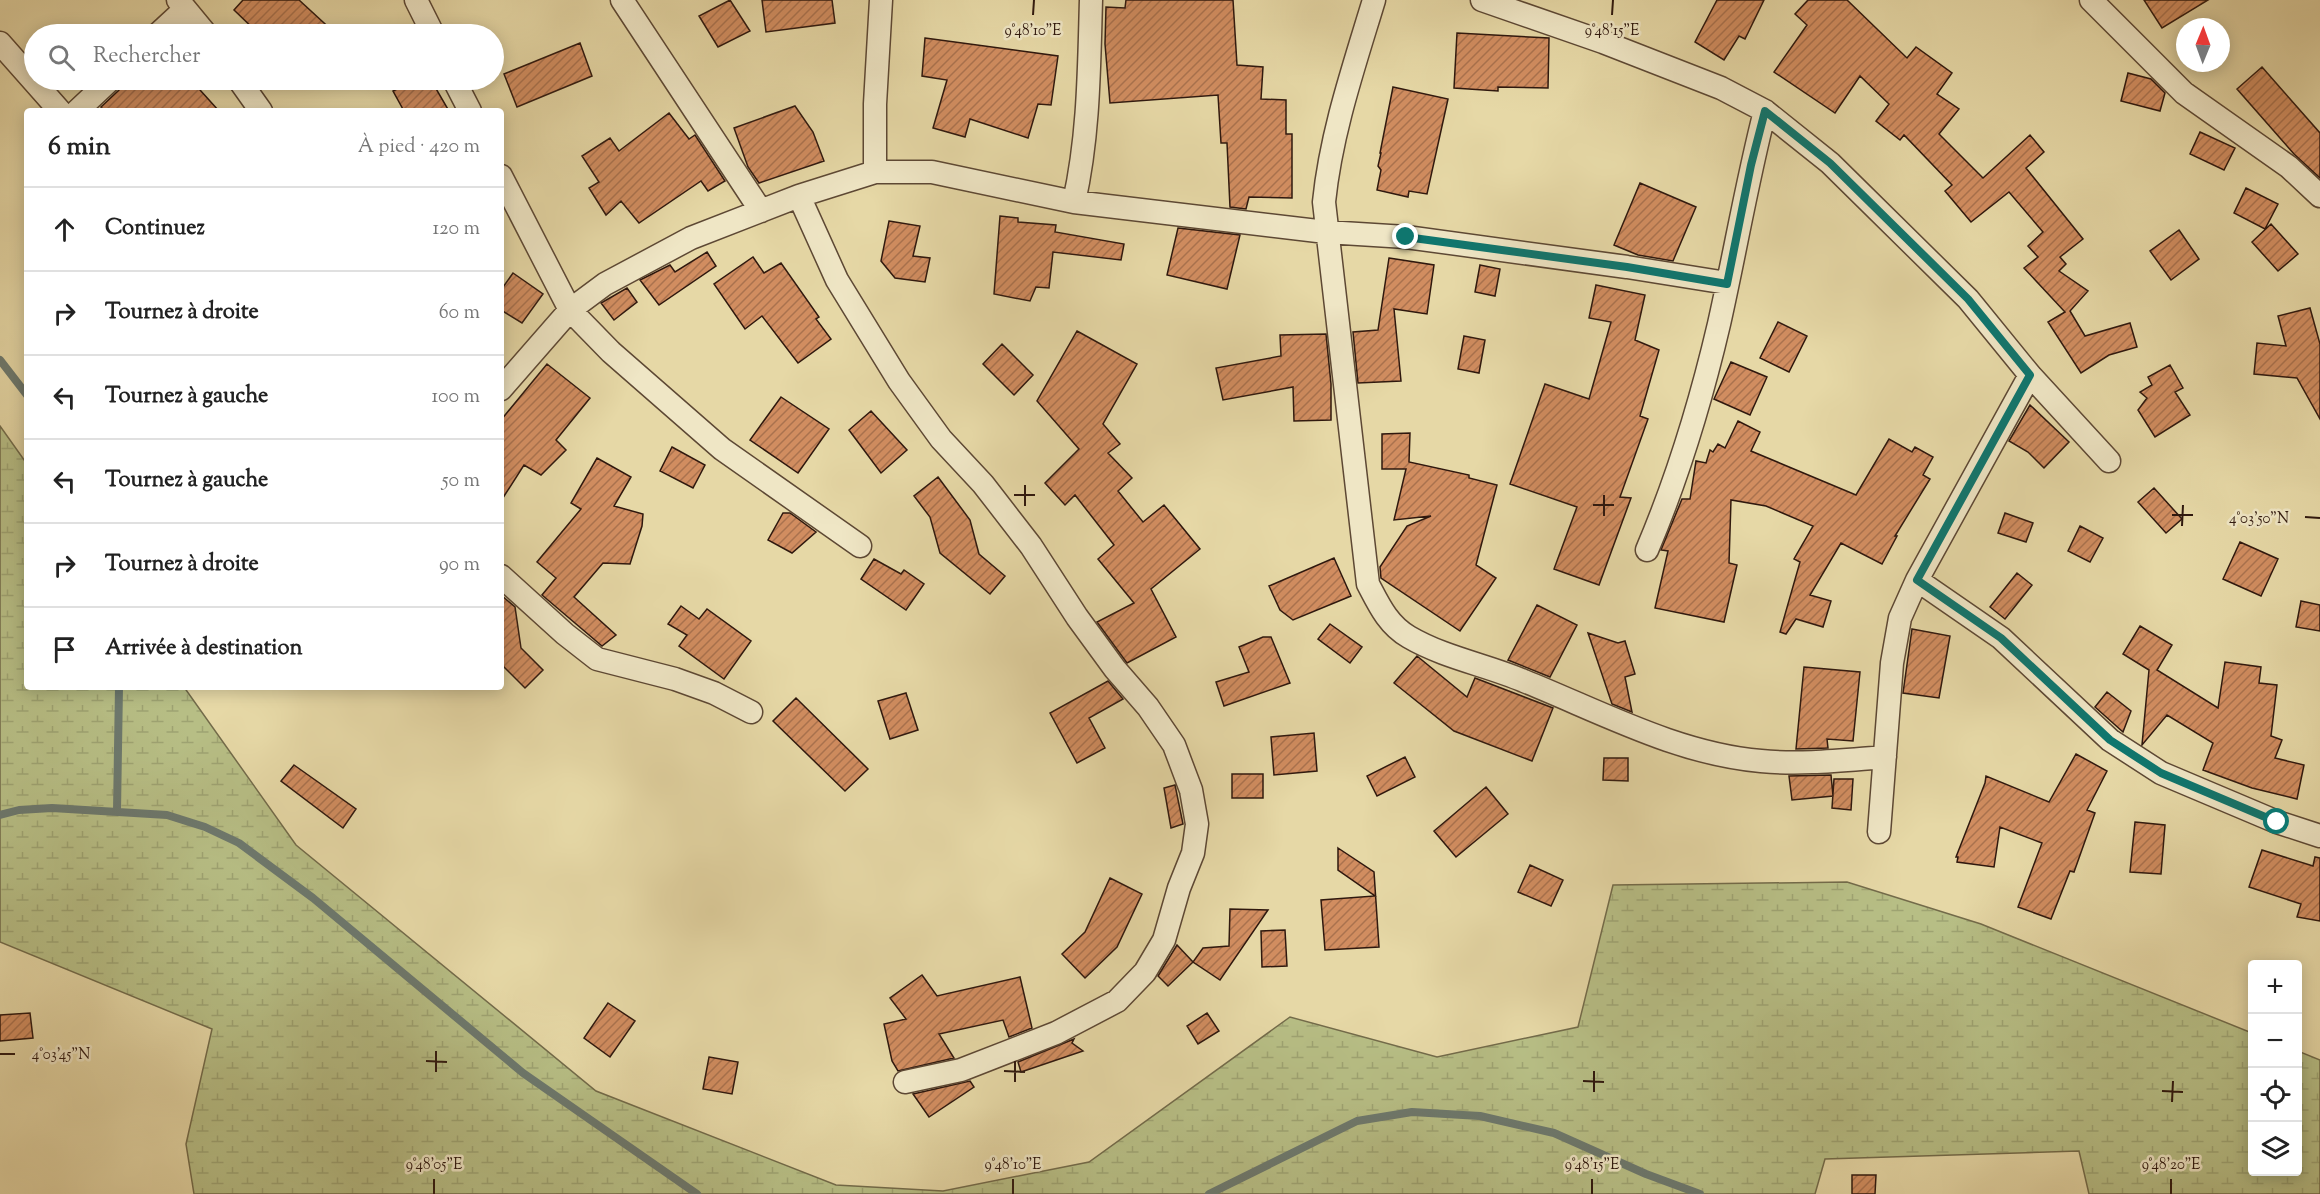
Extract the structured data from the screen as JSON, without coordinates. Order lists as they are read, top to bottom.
{
  "north": "top",
  "page": {
    "search": "Rechercher",
    "heading": ["6 min", "À pied · 420 m"],
    "list": [
      ["Continuez", "120 m"],
      ["Tournez à droite", "60 m"],
      ["Tournez à gauche", "100 m"],
      ["Tournez à gauche", "50 m"],
      ["Tournez à droite", "90 m"],
      "Arrivée à destination"
    ],
    "map_buttons": ["+", "−"]
  },
  "coordinates": [
    "9°48'10\"E",
    "9°48'15\"E",
    "4°03'50\"N",
    "4°03'45\"N",
    "9°48'05\"E",
    "9°48'20\"E"
  ]
}
